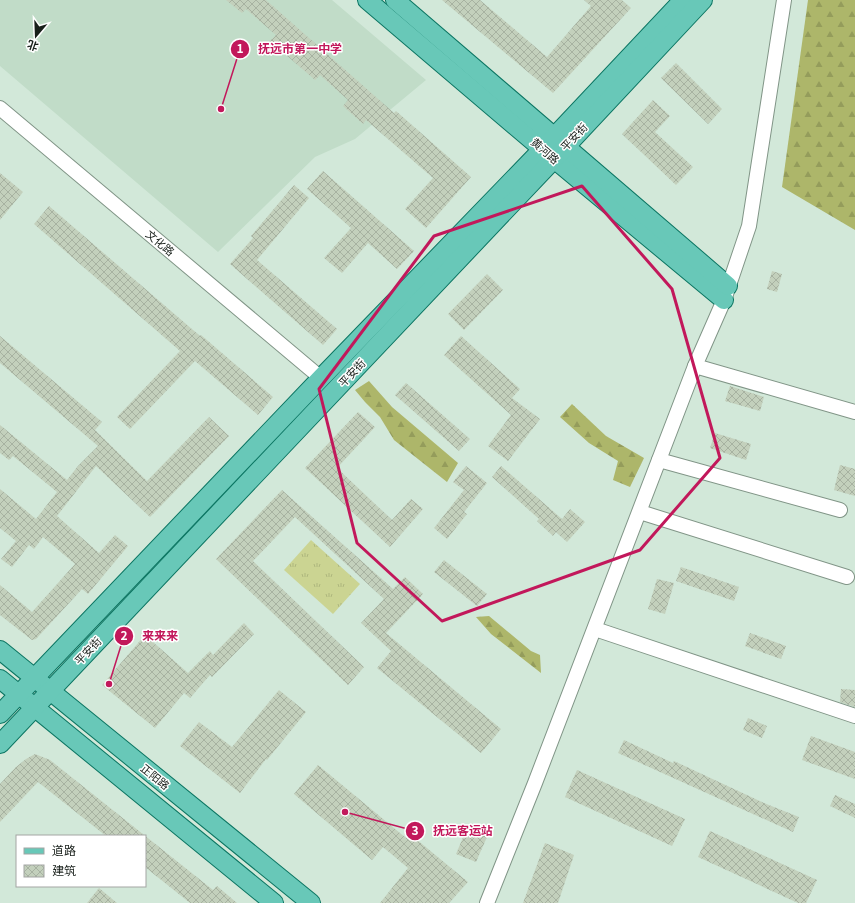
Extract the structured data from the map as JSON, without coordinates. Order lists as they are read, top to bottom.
{
  "streets": {
    "main road": ["平安街", "黄河路", "正阳路"],
    "street": ["文化路"]
  },
  "crossings": [
    ["平安街", "黄河路"],
    ["平安街", "文化路"],
    ["平安街", "正阳路"]
  ],
  "places": ["抚远市第一中学", "来来来", "抚远客运站"],
  "legend": ["道路", "建筑"],
  "north": "bottom"
}
